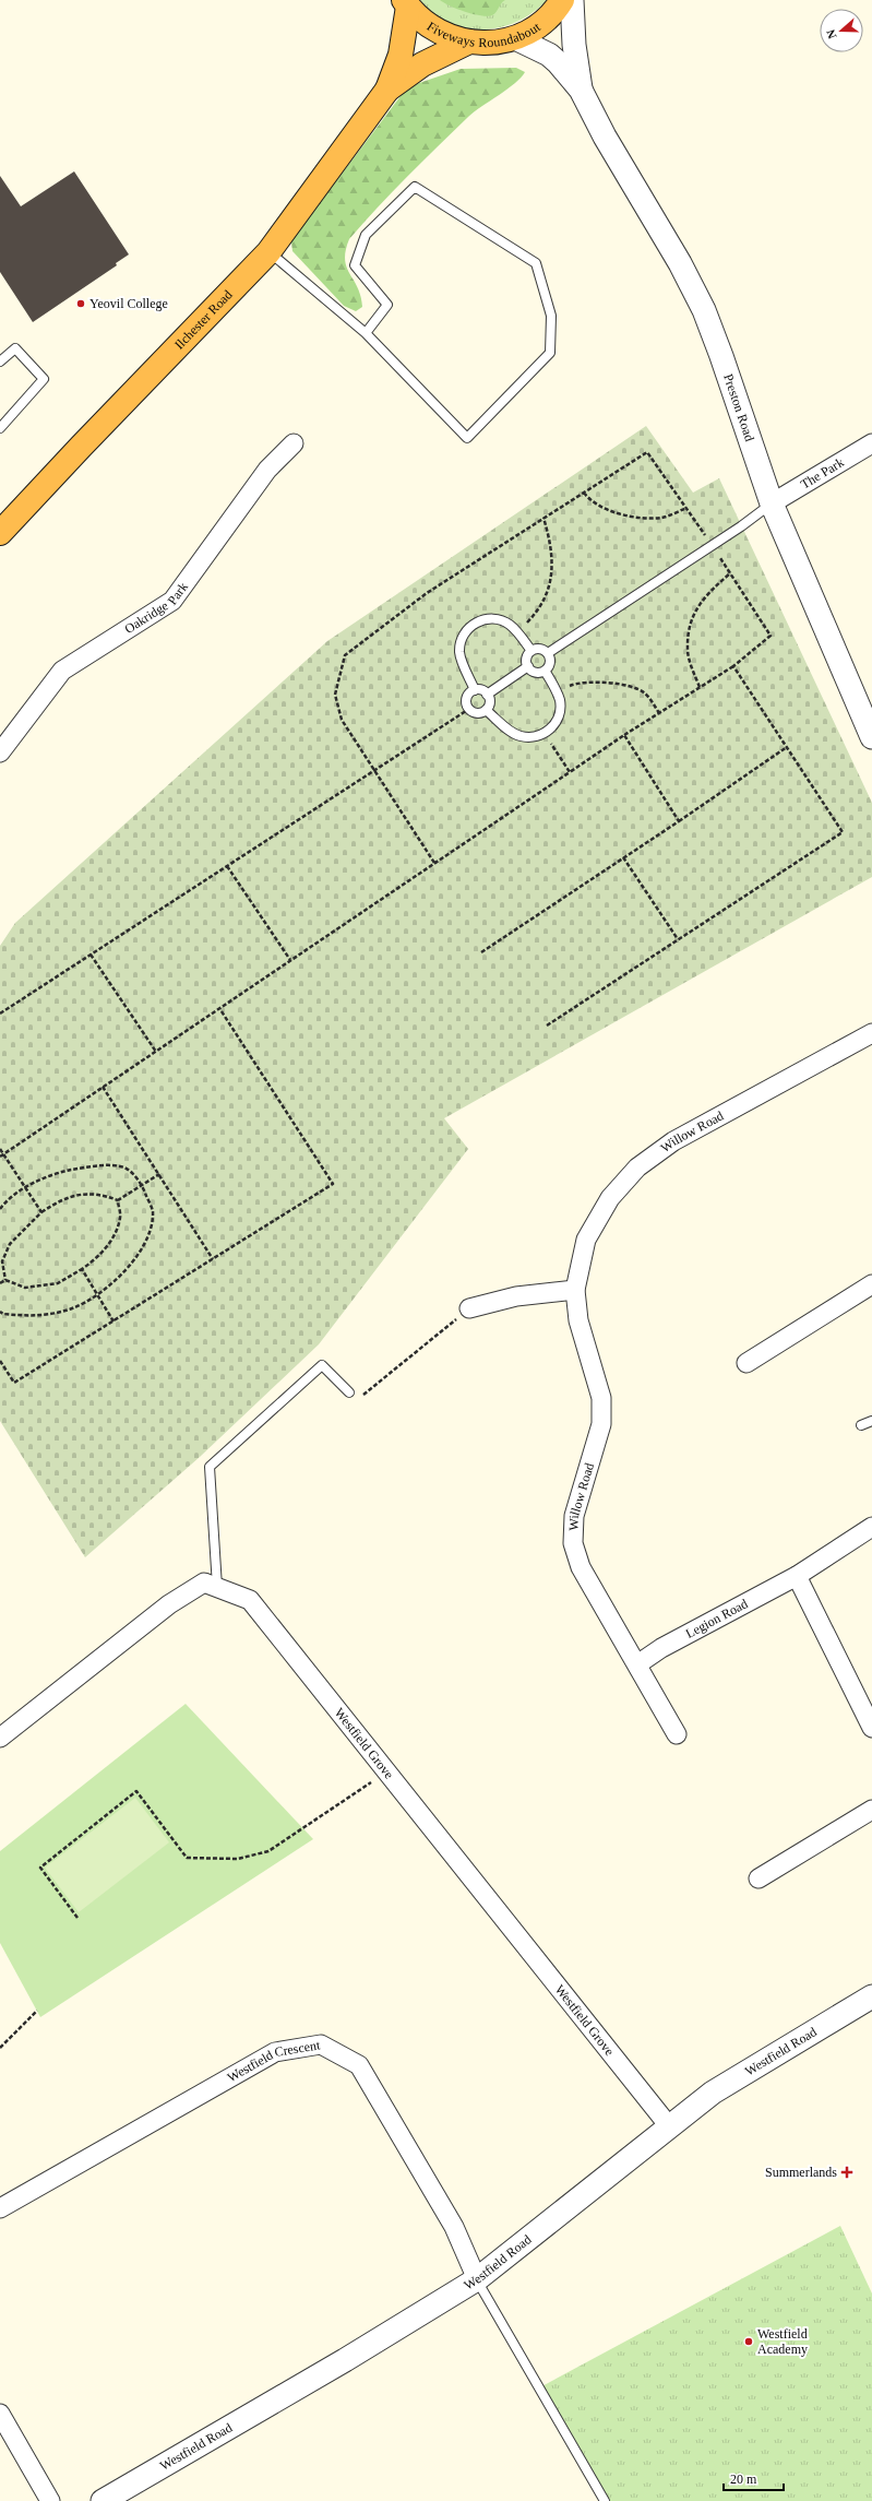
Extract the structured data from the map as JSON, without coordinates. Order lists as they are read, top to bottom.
{
  "streets": {
    "highway": ["Fiveways Roundabout", "Ilchester Road"],
    "street": [
      "Preston Road",
      "The Park",
      "Oakridge Park",
      "Willow Road",
      "Legion Road",
      "Westfield Grove",
      "Westfield Road",
      "Westfield Crescent"
    ]
  },
  "crossings": [
    ["Fiveways Roundabout", "Ilchester Road"],
    ["Fiveways Roundabout", "Preston Road"],
    ["Preston Road", "The Park"],
    ["Willow Road", "Legion Road"],
    ["Westfield Grove", "Westfield Road"],
    ["Westfield Road", "Westfield Crescent"]
  ],
  "places": {
    "other": ["Yeovil College", "Westfield Academy"],
    "health": ["Summerlands"]
  },
  "scale_bar": "20 m",
  "north": "left"
}
